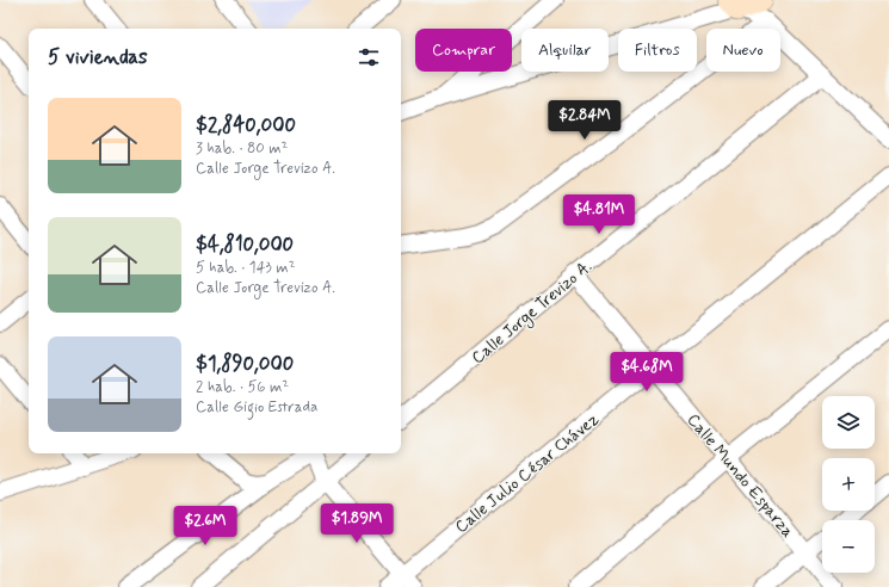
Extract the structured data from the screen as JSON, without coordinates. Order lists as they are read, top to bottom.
{
  "streets": {
    "street": ["Calle Jorge Trevizo A.", "Calle Julio César Chávez", "Calle Mundo Esparza"]
  },
  "crossings": [
    ["Calle Jorge Trevizo A.", "Calle Mundo Esparza"],
    ["Calle Julio César Chávez", "Calle Mundo Esparza"]
  ],
  "page": {
    "chip": [
      "Comprar",
      "Alquilar",
      "Filtros",
      "Nuevo"
    ],
    "heading": "5 viviendas",
    "list": [
      {
        "name": "$2,840,000",
        "note": "3 hab. · 80 m² · Calle Jorge Trevizo A."
      },
      {
        "name": "$4,810,000",
        "note": "5 hab. · 143 m² · Calle Jorge Trevizo A."
      },
      {
        "name": "$1,890,000",
        "note": "2 hab. · 56 m² · Calle Gigio Estrada"
      }
    ],
    "price": [
      "$2.84M",
      "$4.81M",
      "$4.68M",
      "$1.89M",
      "$2.6M"
    ],
    "map_buttons": ["+", "−"]
  }
}
